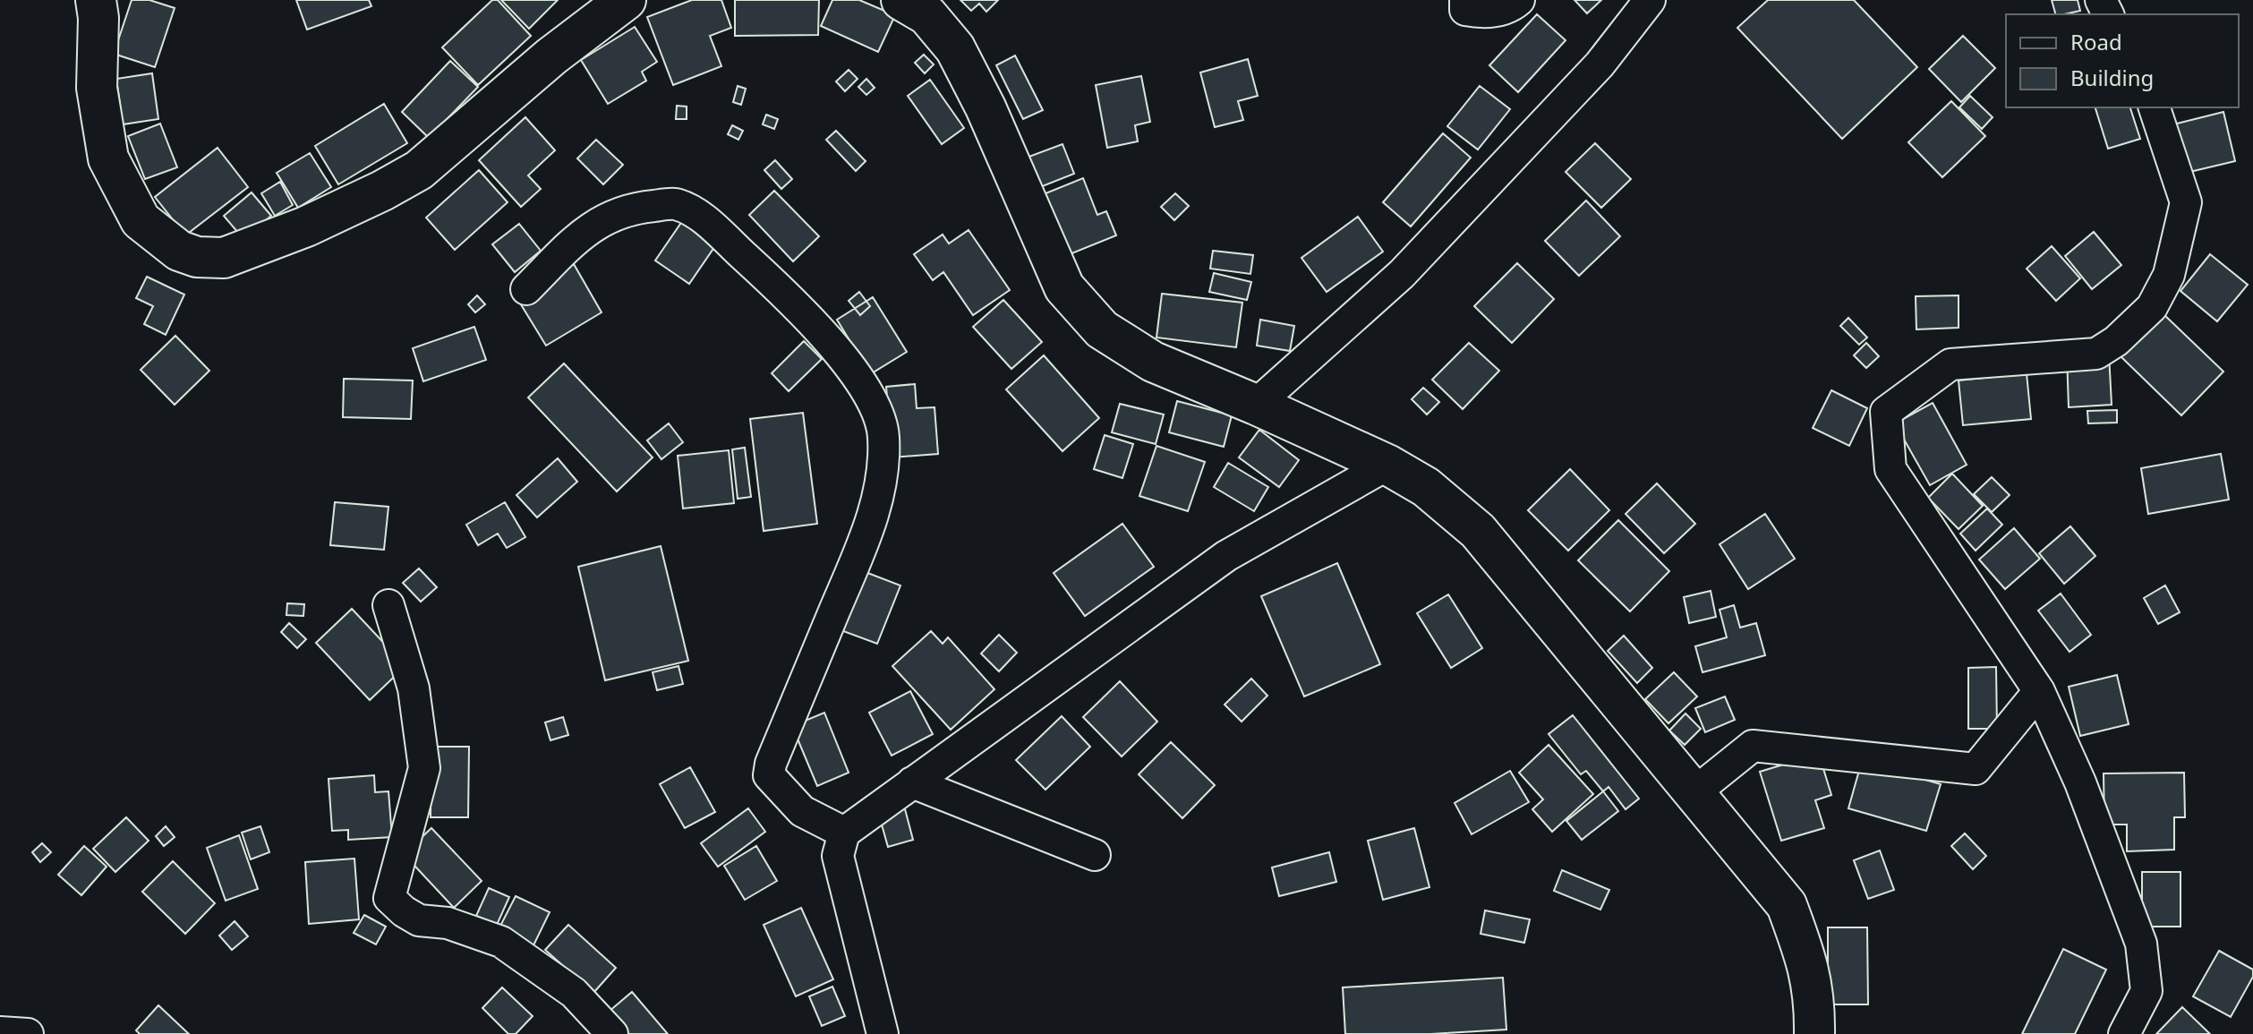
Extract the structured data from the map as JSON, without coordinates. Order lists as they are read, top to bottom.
{
  "legend": ["Road", "Building"]
}
